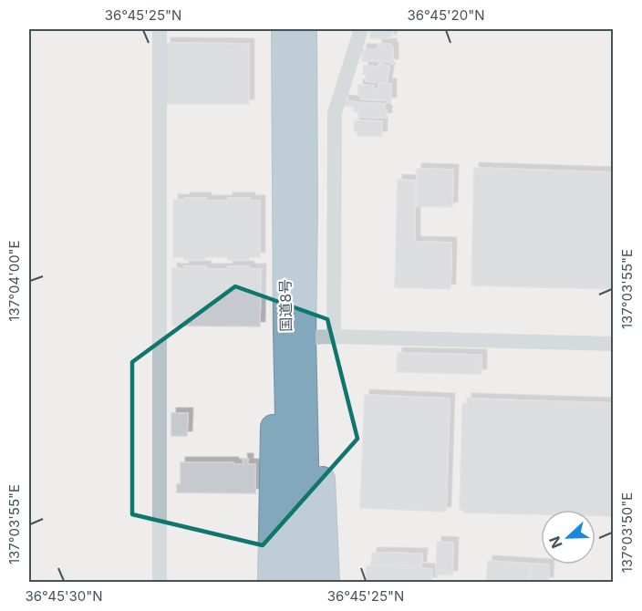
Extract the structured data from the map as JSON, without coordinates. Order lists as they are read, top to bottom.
{
  "streets": {
    "highway": ["国道8号"]
  },
  "north": "left",
  "coordinates": [
    "36°45'25\"N",
    "36°45'20\"N",
    "137°04'00\"E",
    "137°03'55\"E",
    "137°03'50\"E",
    "36°45'30\"N"
  ]
}
